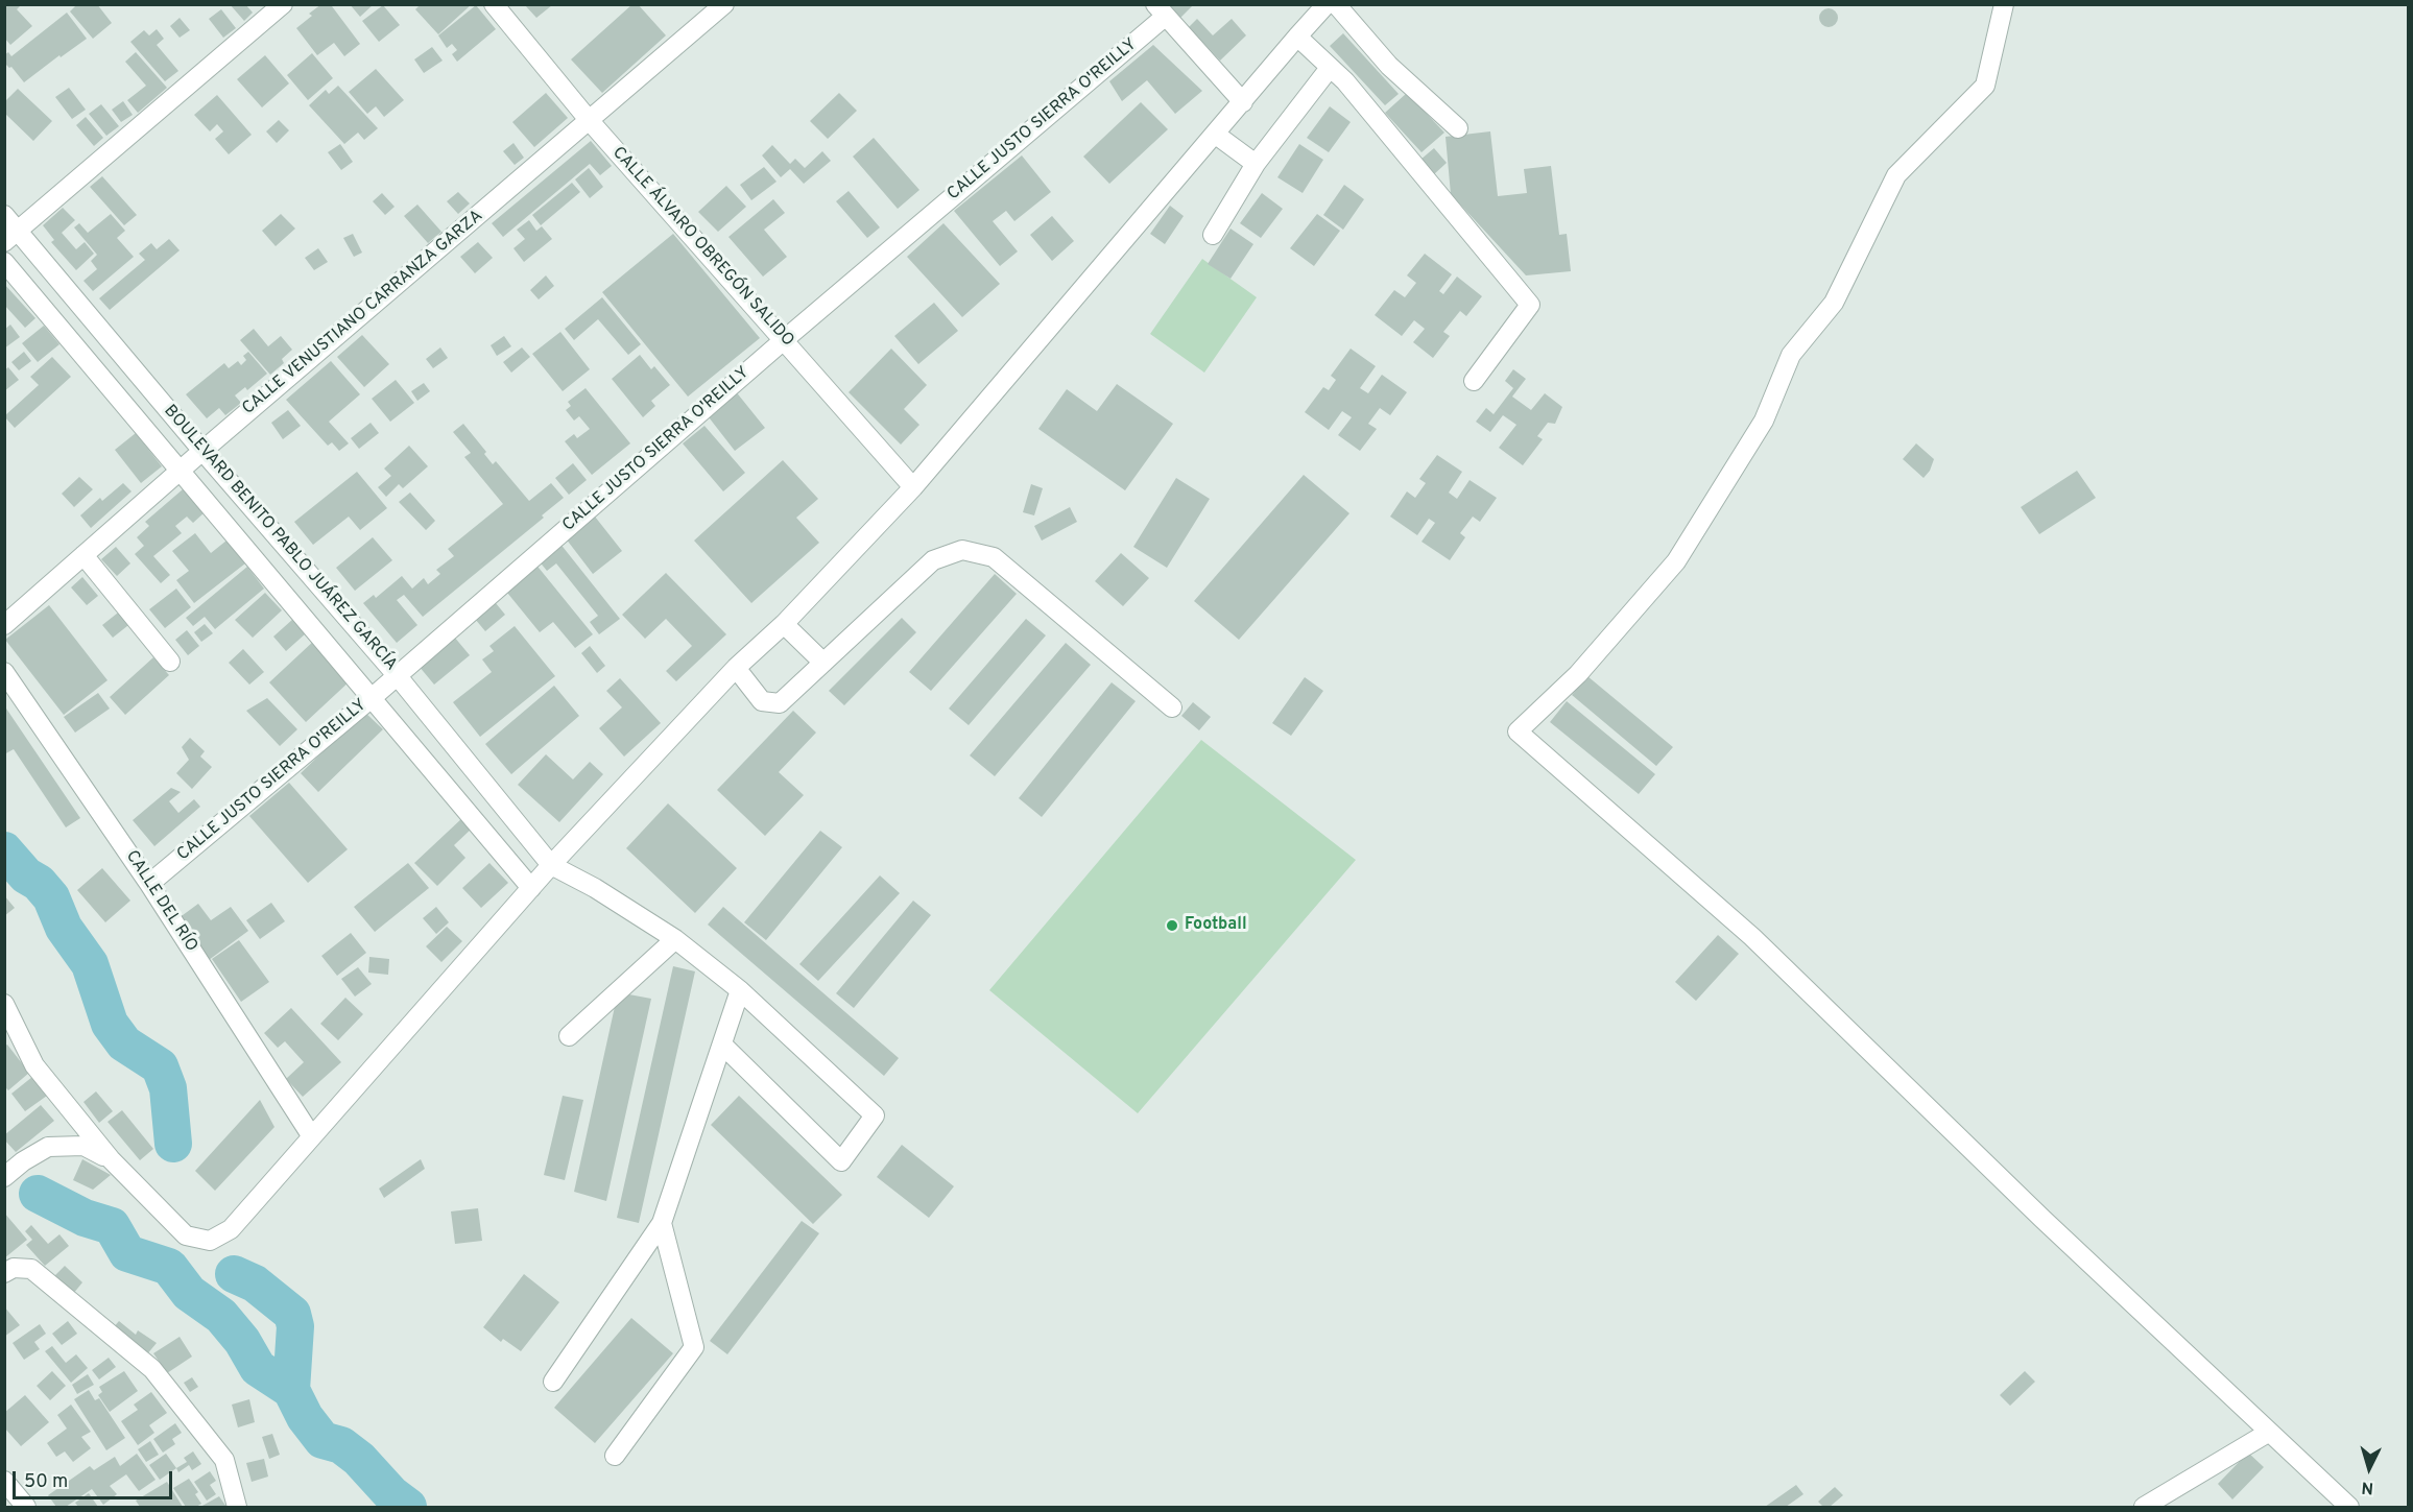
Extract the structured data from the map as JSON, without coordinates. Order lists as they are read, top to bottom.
{
  "streets": {
    "street": [
      "CALLE JUSTO SIERRA O'REILLY",
      "CALLE ÁLVARO OBREGÓN SALIDO",
      "CALLE VENUSTIANO CARRANZA GARZA",
      "BOULEVARD BENITO PABLO JUÁREZ GARCÍA",
      "CALLE DEL RÍO"
    ]
  },
  "crossings": [
    ["CALLE JUSTO SIERRA O'REILLY", "CALLE ÁLVARO OBREGÓN SALIDO"],
    ["CALLE JUSTO SIERRA O'REILLY", "BOULEVARD BENITO PABLO JUÁREZ GARCÍA"],
    ["CALLE JUSTO SIERRA O'REILLY", "CALLE DEL RÍO"],
    ["CALLE ÁLVARO OBREGÓN SALIDO", "CALLE VENUSTIANO CARRANZA GARZA"],
    ["CALLE VENUSTIANO CARRANZA GARZA", "BOULEVARD BENITO PABLO JUÁREZ GARCÍA"]
  ],
  "places": ["Football"],
  "scale_bar": "50 m",
  "north": "bottom"
}
